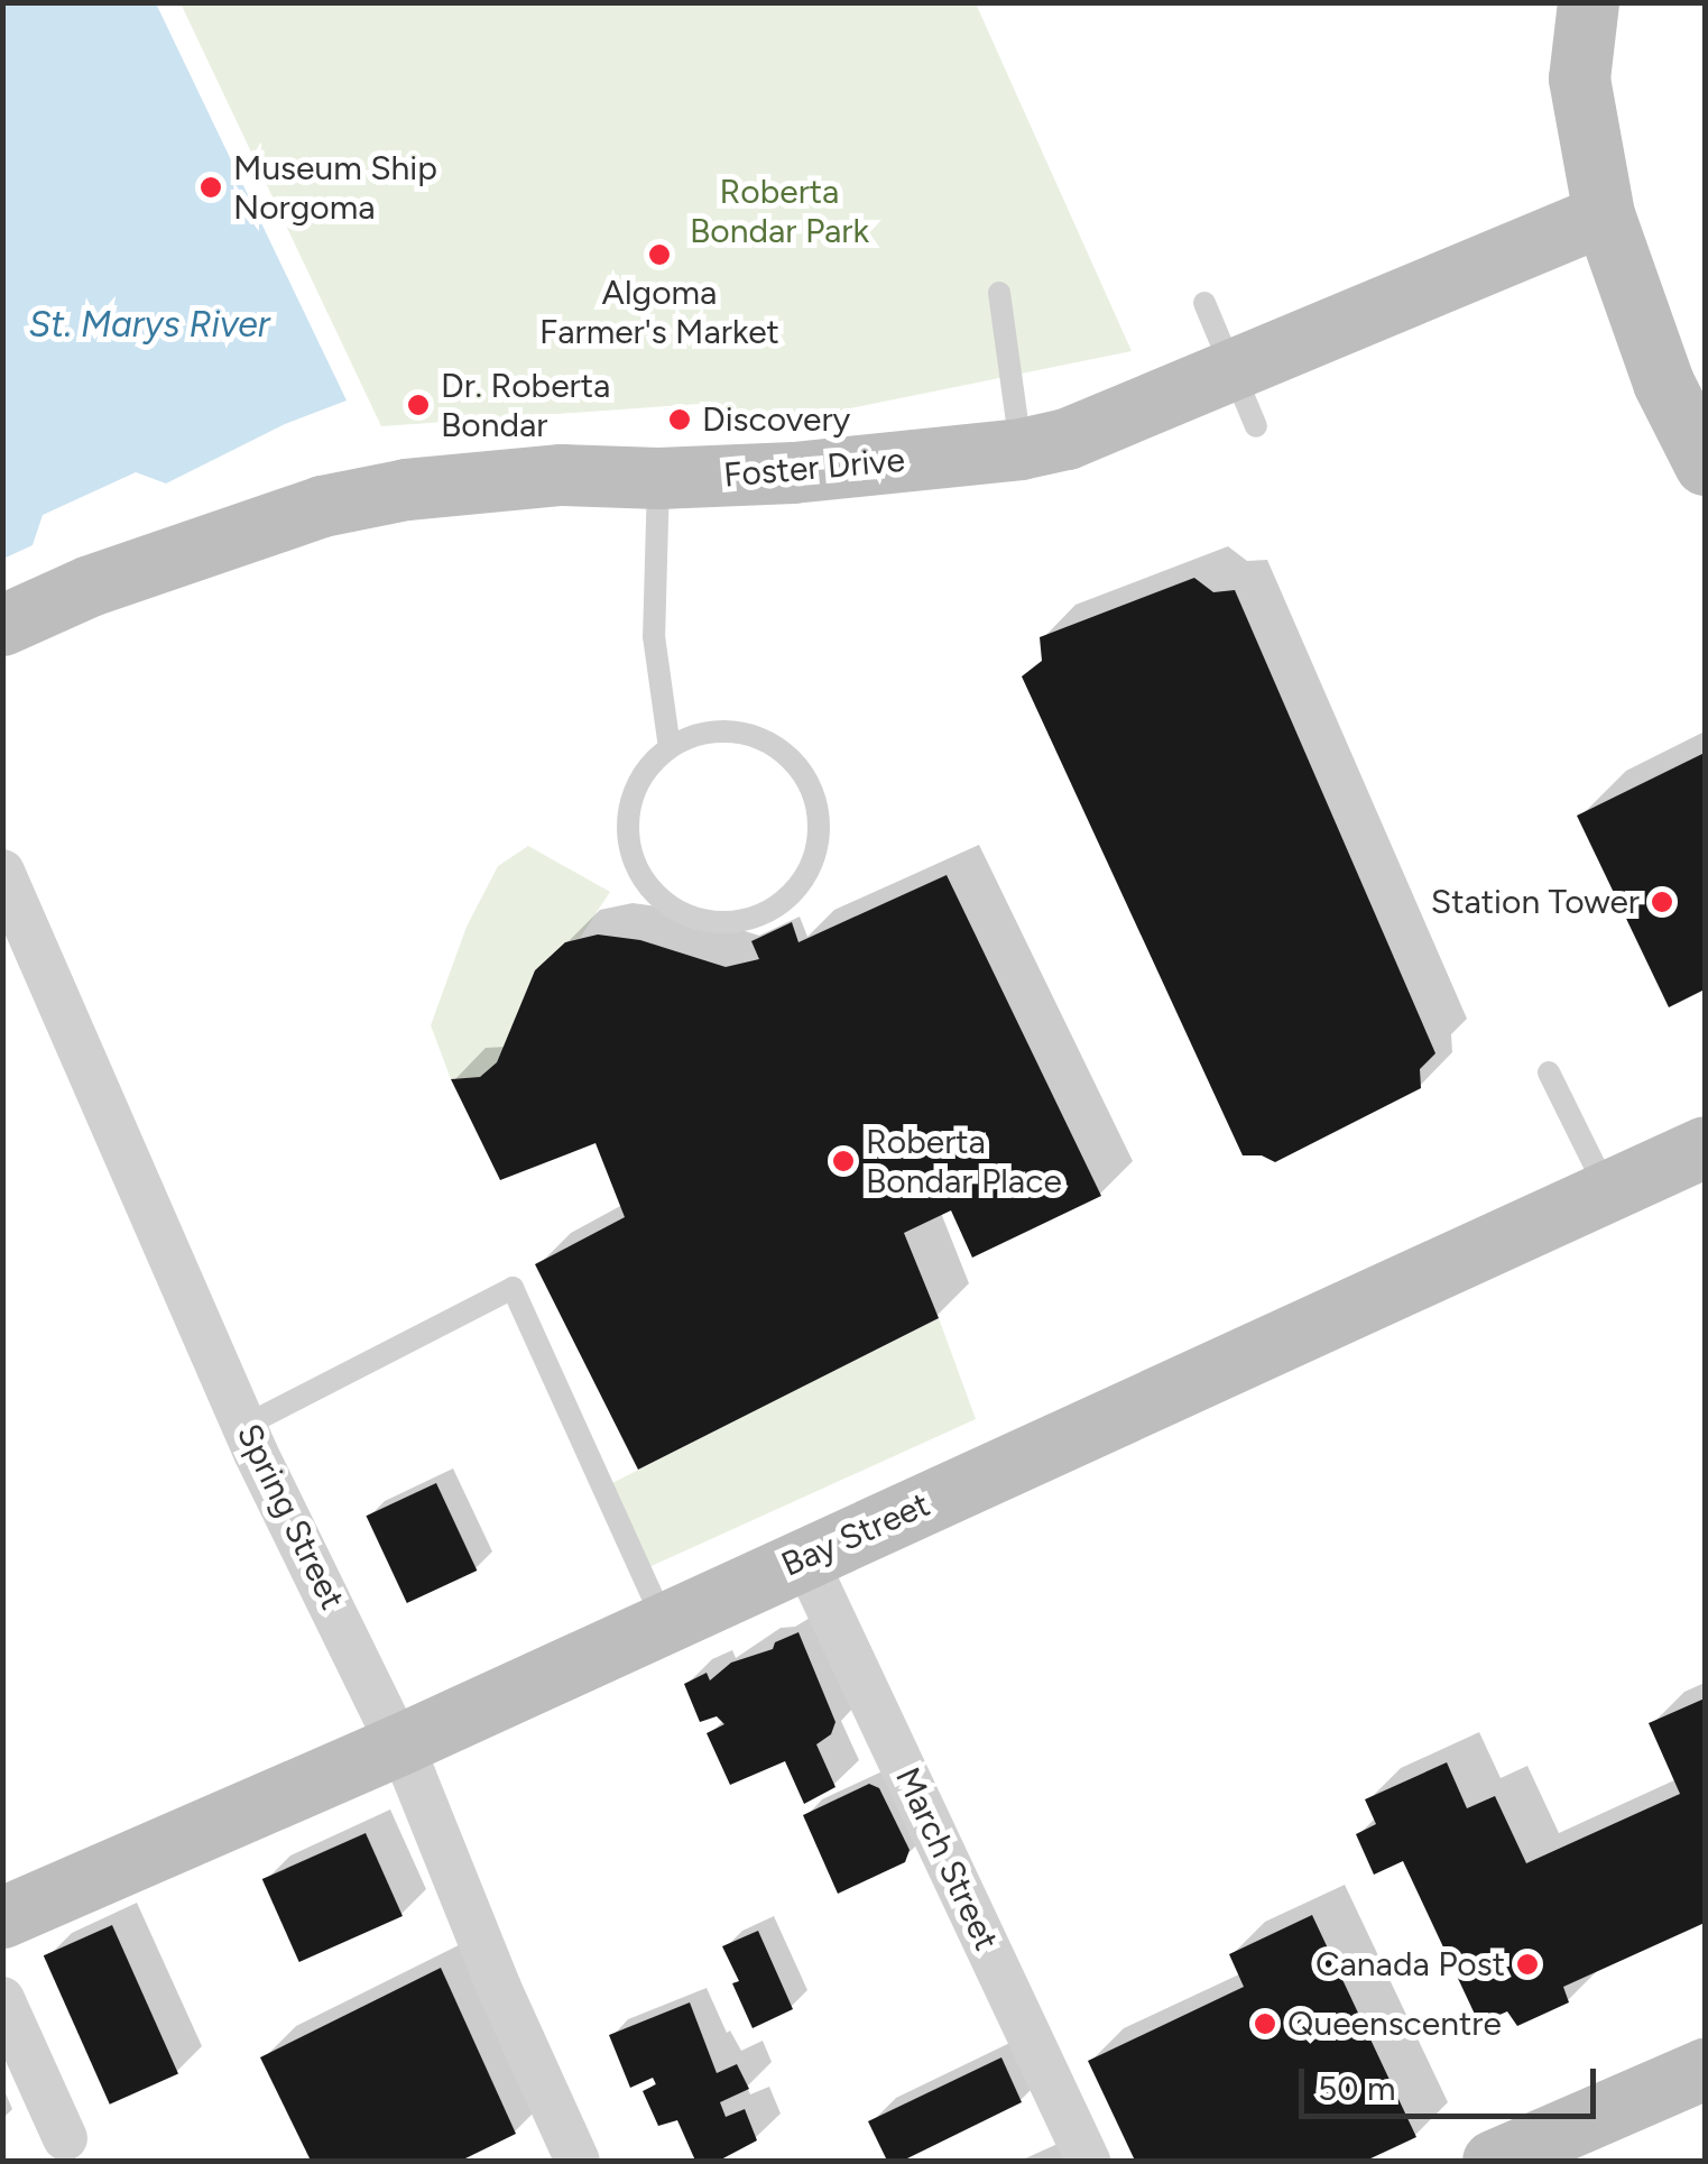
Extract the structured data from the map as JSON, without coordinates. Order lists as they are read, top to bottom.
{
  "streets": {
    "street": [
      "Foster Drive",
      "Spring Street",
      "Bay Street",
      "March Street"
    ]
  },
  "crossings": [
    ["Spring Street", "Bay Street"],
    ["Bay Street", "March Street"]
  ],
  "water": ["St. Marys River"],
  "parks": ["Roberta Bondar Park"],
  "places": [
    "Museum Ship Norgoma",
    "Algoma Farmer's Market",
    "Dr. Roberta Bondar",
    "Discovery",
    "Station Tower",
    "Roberta Bondar Place",
    "Canada Post",
    "Queenscentre"
  ],
  "scale_bar": "50 m"
}
